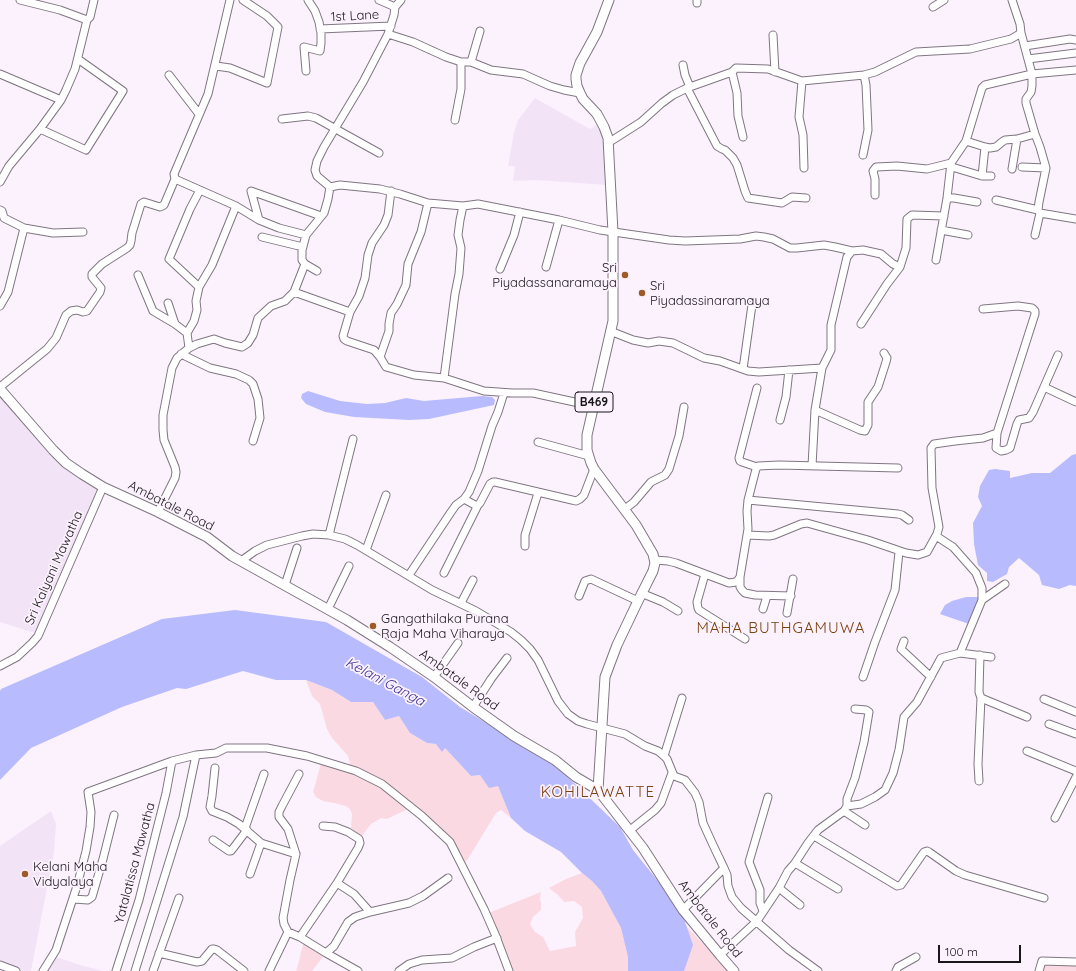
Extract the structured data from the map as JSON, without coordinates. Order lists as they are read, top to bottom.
{
  "streets": {
    "main road": ["B469", "Ambatale Road"],
    "street": ["1st Lane", "Sri Kalyani Mawatha", "Yatalatissa Mawatha"]
  },
  "crossings": [
    ["Ambatale Road", "Sri Kalyani Mawatha"]
  ],
  "districts": ["MAHA BUTHGAMUWA", "KOHILAWATTE"],
  "water": ["Kelani Ganga"],
  "places": [
    "Sri Piyadassanaramaya",
    "Sri Piyadassinaramaya",
    "Gangathilaka Purana Raja Maha Viharaya",
    "Kelani Maha Vidyalaya"
  ],
  "scale_bar": "100 m"
}
